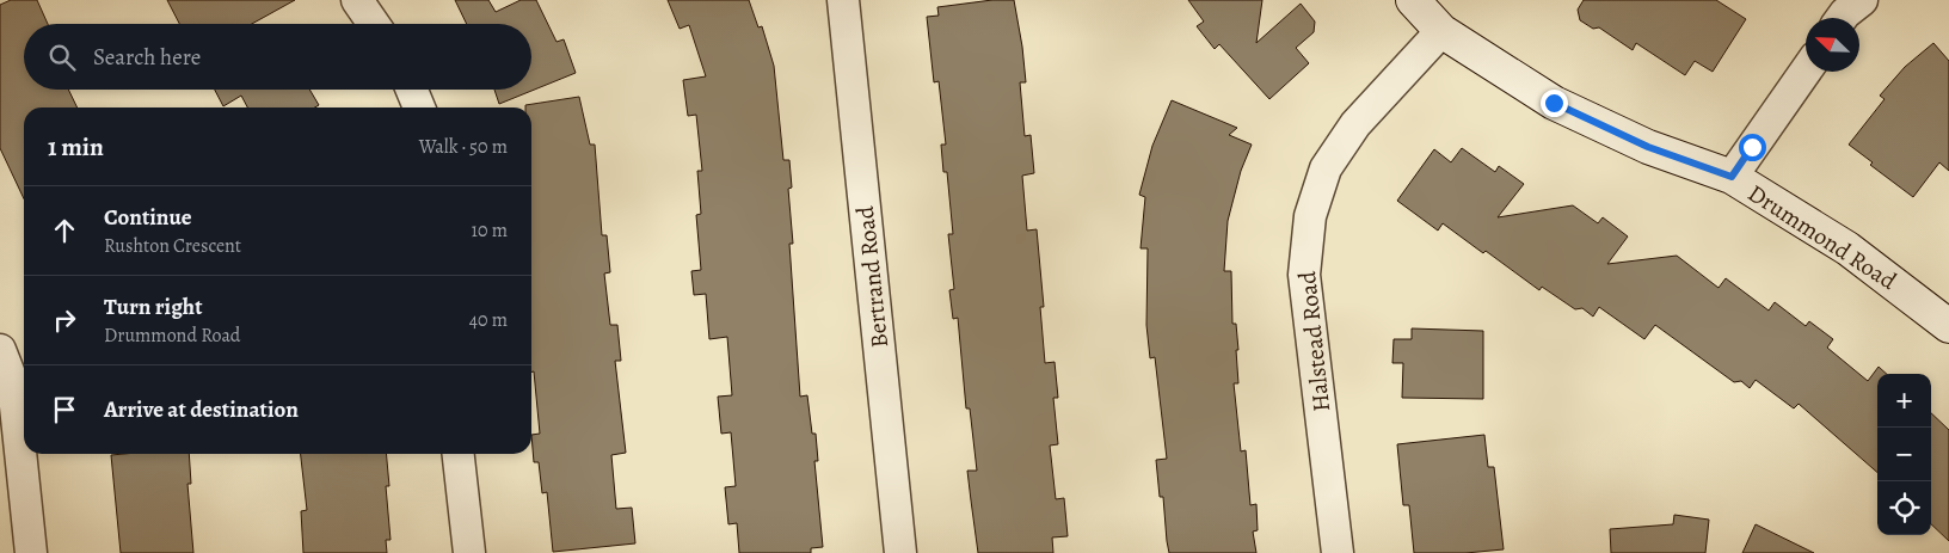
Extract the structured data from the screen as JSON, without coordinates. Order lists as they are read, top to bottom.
{
  "streets": {
    "street": ["Drummond Road", "Bertrand Road", "Halstead Road"]
  },
  "crossings": [
    ["Drummond Road", "Halstead Road"]
  ],
  "north": "top left",
  "page": {
    "search": "Search here",
    "heading": ["1 min", "Walk · 50 m"],
    "list": [
      ["Continue", "Rushton Crescent", "10 m"],
      ["Turn right", "Drummond Road", "40 m"],
      "Arrive at destination"
    ],
    "map_buttons": ["+", "−"]
  }
}
